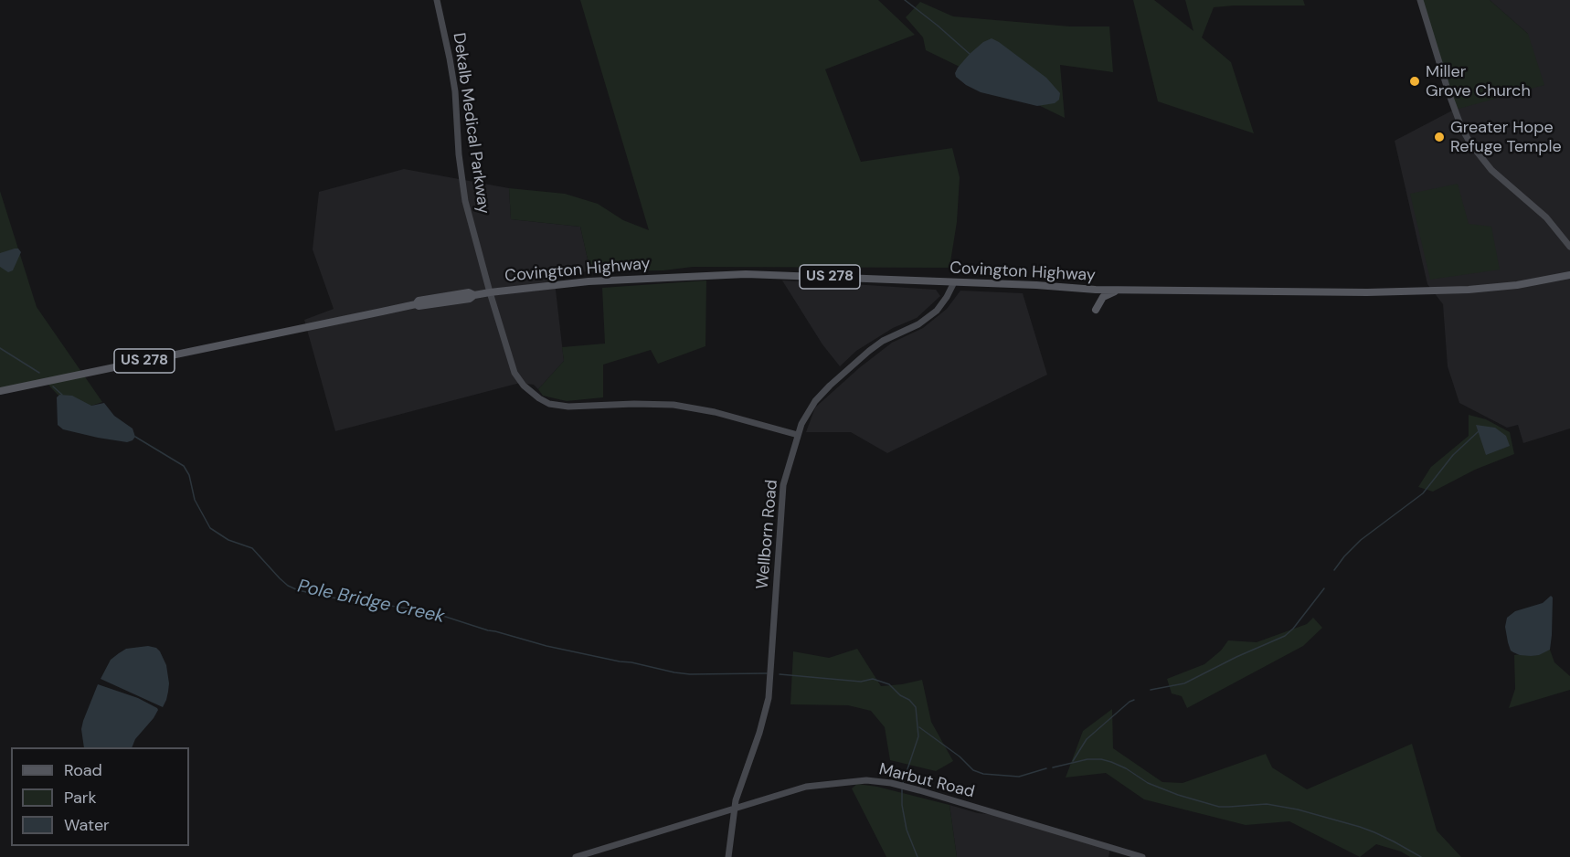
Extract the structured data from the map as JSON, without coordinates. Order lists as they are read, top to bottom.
{
  "streets": {
    "main road": ["Covington Highway", "US 278"],
    "street": ["Dekalb Medical Parkway", "Wellborn Road", "Marbut Road"]
  },
  "crossings": [
    ["Dekalb Medical Parkway", "Covington Highway"],
    ["Dekalb Medical Parkway", "Wellborn Road"],
    ["Covington Highway", "Wellborn Road"],
    ["Wellborn Road", "Marbut Road"]
  ],
  "water": ["Pole Bridge Creek"],
  "places": ["Miller Grove Church", "Greater Hope Refuge Temple"],
  "legend": ["Road", "Park", "Water"]
}
